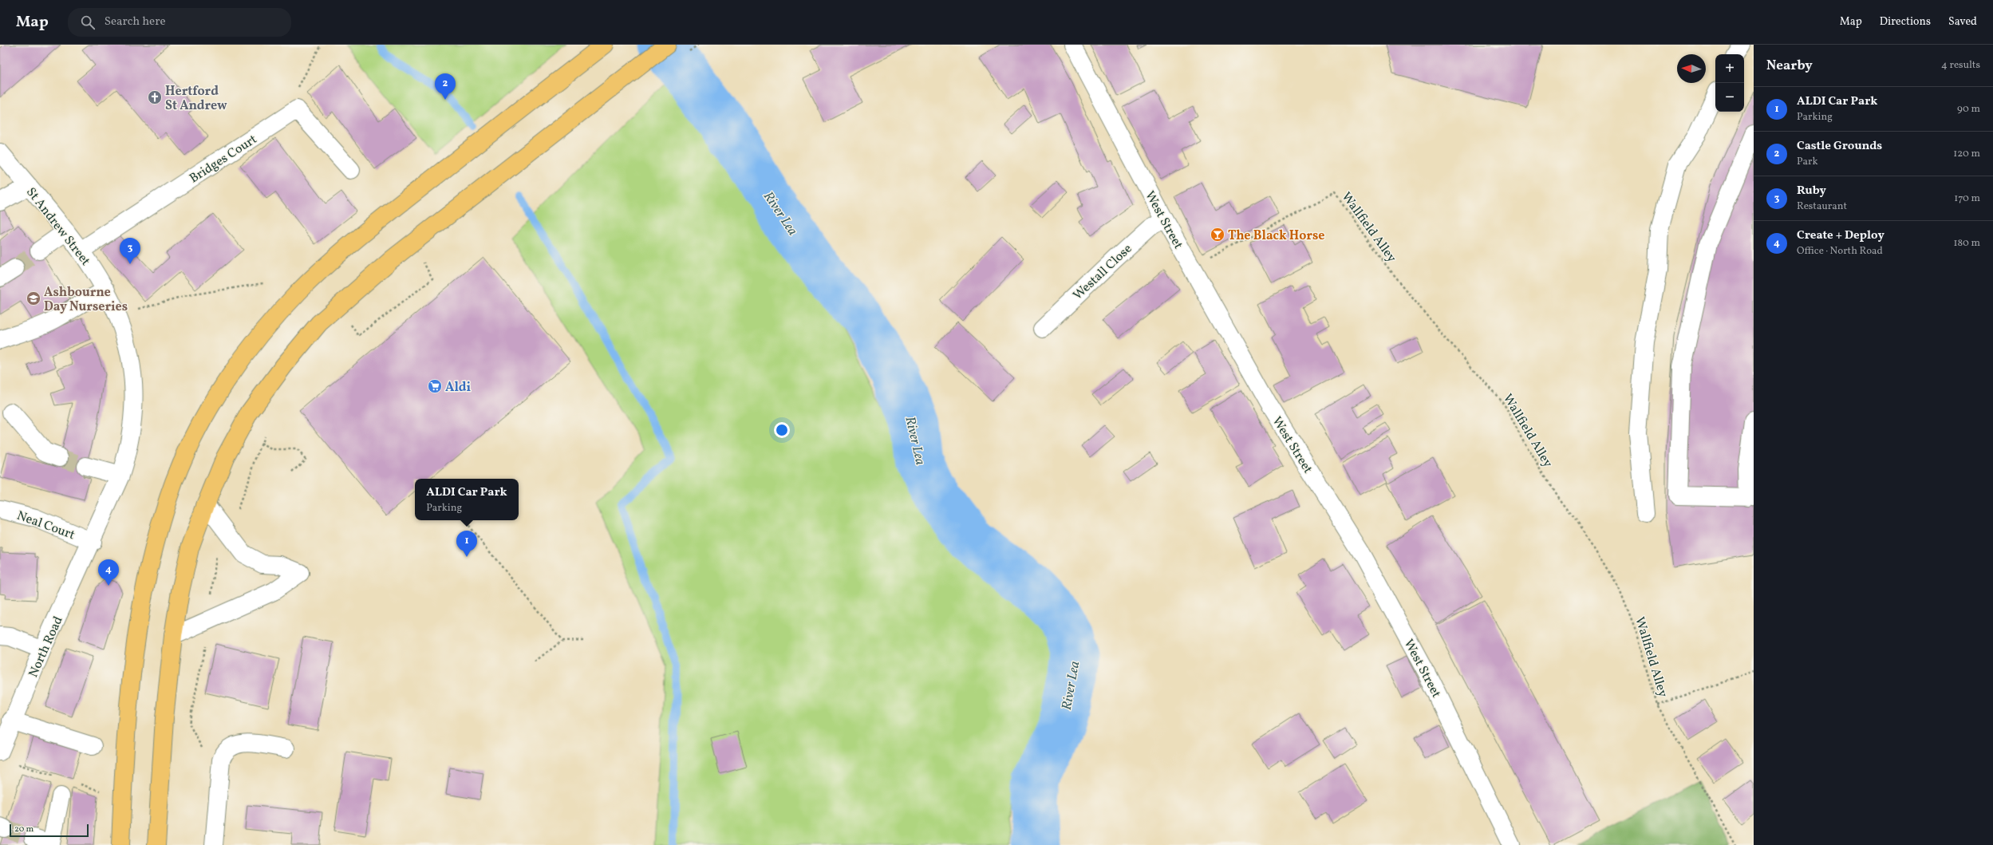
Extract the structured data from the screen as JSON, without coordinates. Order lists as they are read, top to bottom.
{
  "streets": {
    "street": [
      "Bridges Court",
      "West Street",
      "St Andrew Street",
      "Westall Close",
      "Neal Court",
      "North Road"
    ],
    "path": ["Wallfield Alley"]
  },
  "crossings": [
    ["Bridges Court", "St Andrew Street"],
    ["West Street", "Wallfield Alley"],
    ["West Street", "Westall Close"],
    ["St Andrew Street", "Neal Court"],
    ["St Andrew Street", "North Road"],
    ["Neal Court", "North Road"]
  ],
  "water": ["River Lea"],
  "places": {
    "church": ["Hertford St Andrew"],
    "bar": ["The Black Horse"],
    "school or university": ["Ashbourne Day Nurseries"],
    "supermarket": ["Aldi"]
  },
  "scale_bar": "20 m",
  "north": "left",
  "page": {
    "header": "Map",
    "search": "Search here",
    "nav": ["Map", "Directions", "Saved"],
    "heading": ["Nearby", "4 results"],
    "map_buttons": ["+", "−"],
    "pins": [
      "2",
      "3",
      "1",
      "4"
    ],
    "list": [
      {
        "mark": "1",
        "name": "ALDI Car Park",
        "note": "Parking",
        "value": "90 m"
      },
      {
        "mark": "2",
        "name": "Castle Grounds",
        "note": "Park",
        "value": "120 m"
      },
      {
        "mark": "3",
        "name": "Ruby",
        "note": "Restaurant",
        "value": "170 m"
      },
      {
        "mark": "4",
        "name": "Create + Deploy",
        "note": "Office · North Road",
        "value": "180 m"
      }
    ],
    "popup": ["ALDI Car Park", "Parking"],
    "scale": "20 m"
  }
}
